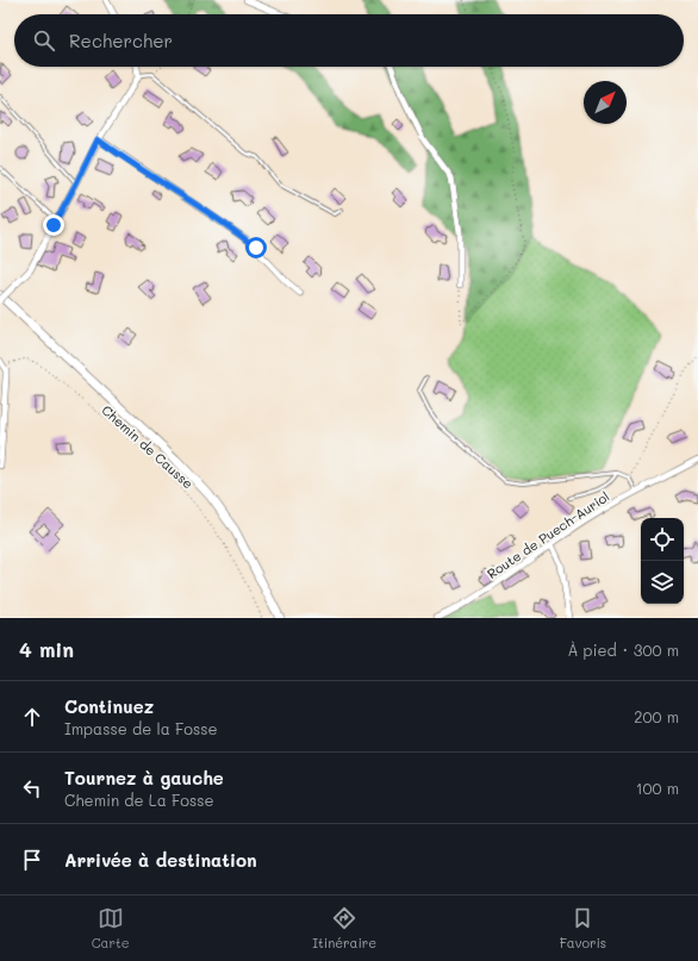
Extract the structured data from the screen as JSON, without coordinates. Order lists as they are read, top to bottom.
{
  "streets": {
    "street": ["Route de Puech-Auriol"],
    "path": ["Chemin de Causse"]
  },
  "north": "top right",
  "page": {
    "search": "Rechercher",
    "heading": ["4 min", "À pied · 300 m"],
    "list": [
      ["Continuez", "Impasse de la Fosse", "200 m"],
      ["Tournez à gauche", "Chemin de La Fosse", "100 m"],
      "Arrivée à destination"
    ],
    "nav": ["Carte", "Itinéraire", "Favoris"]
  }
}
